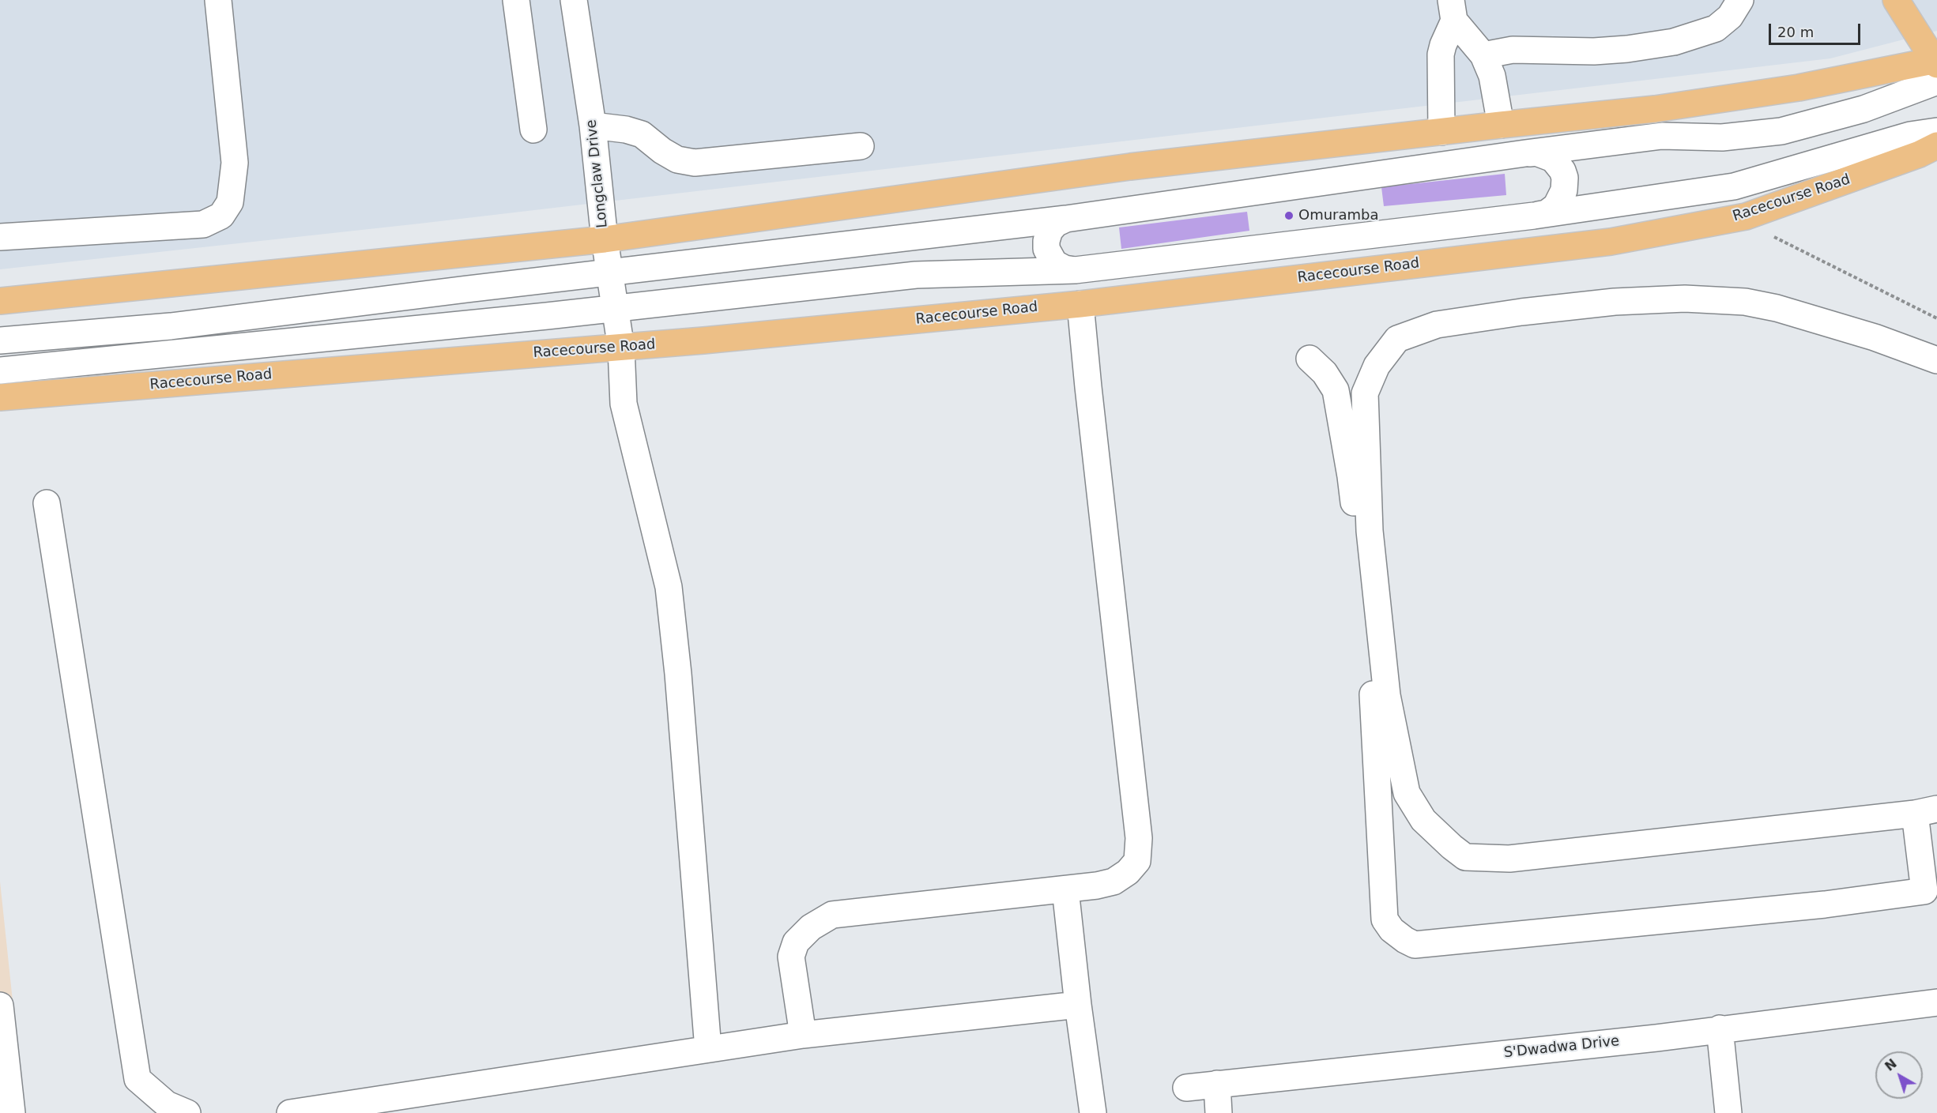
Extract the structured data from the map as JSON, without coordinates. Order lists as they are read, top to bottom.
{
  "streets": {
    "main road": ["Racecourse Road"],
    "street": ["Longclaw Drive", "S'Dwadwa Drive"]
  },
  "crossings": [
    ["Longclaw Drive", "Racecourse Road"]
  ],
  "places": ["Omuramba"],
  "scale_bar": "20 m",
  "north": "top left"
}
